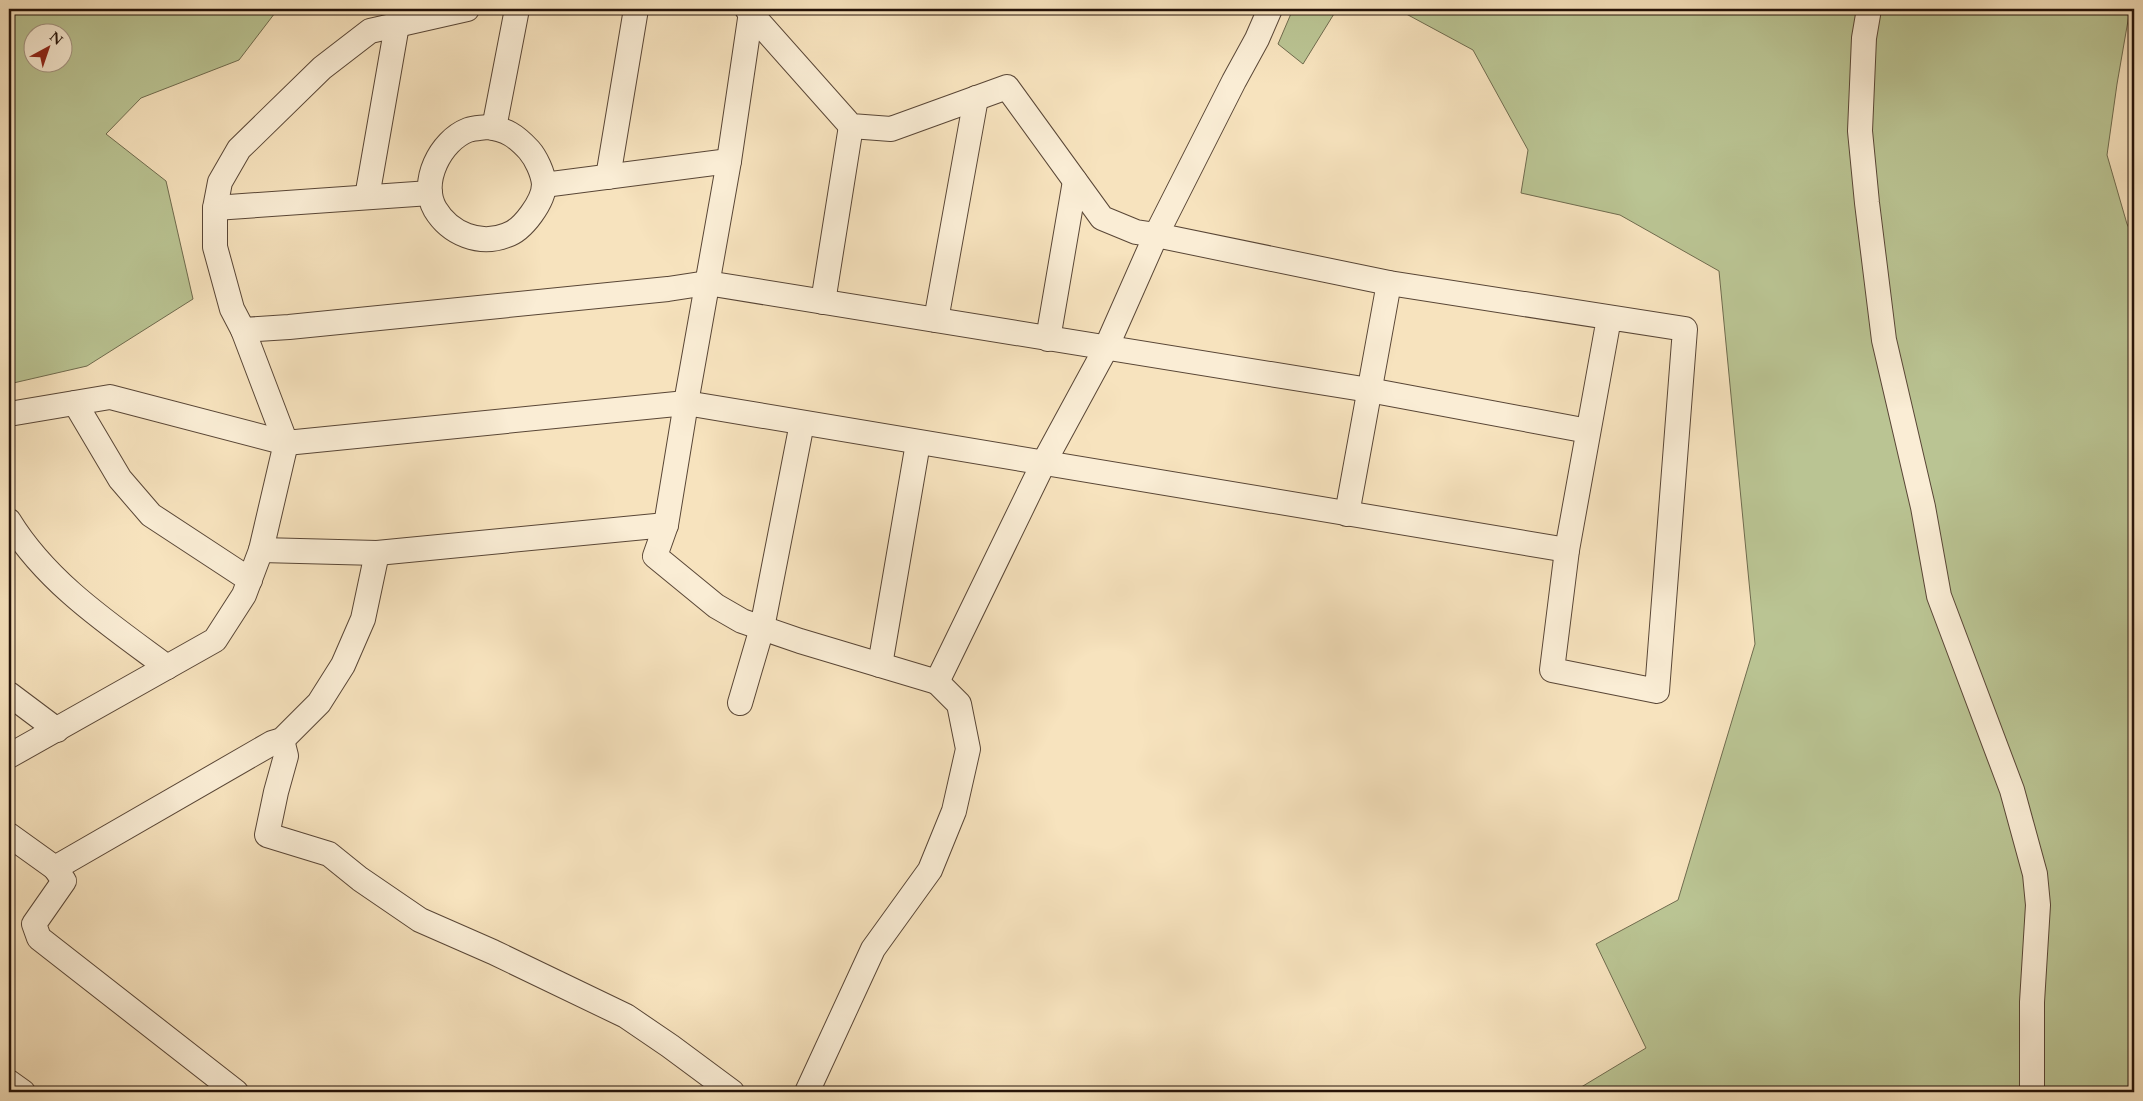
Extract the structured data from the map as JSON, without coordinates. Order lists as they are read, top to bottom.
{
  "north": "top right"
}
